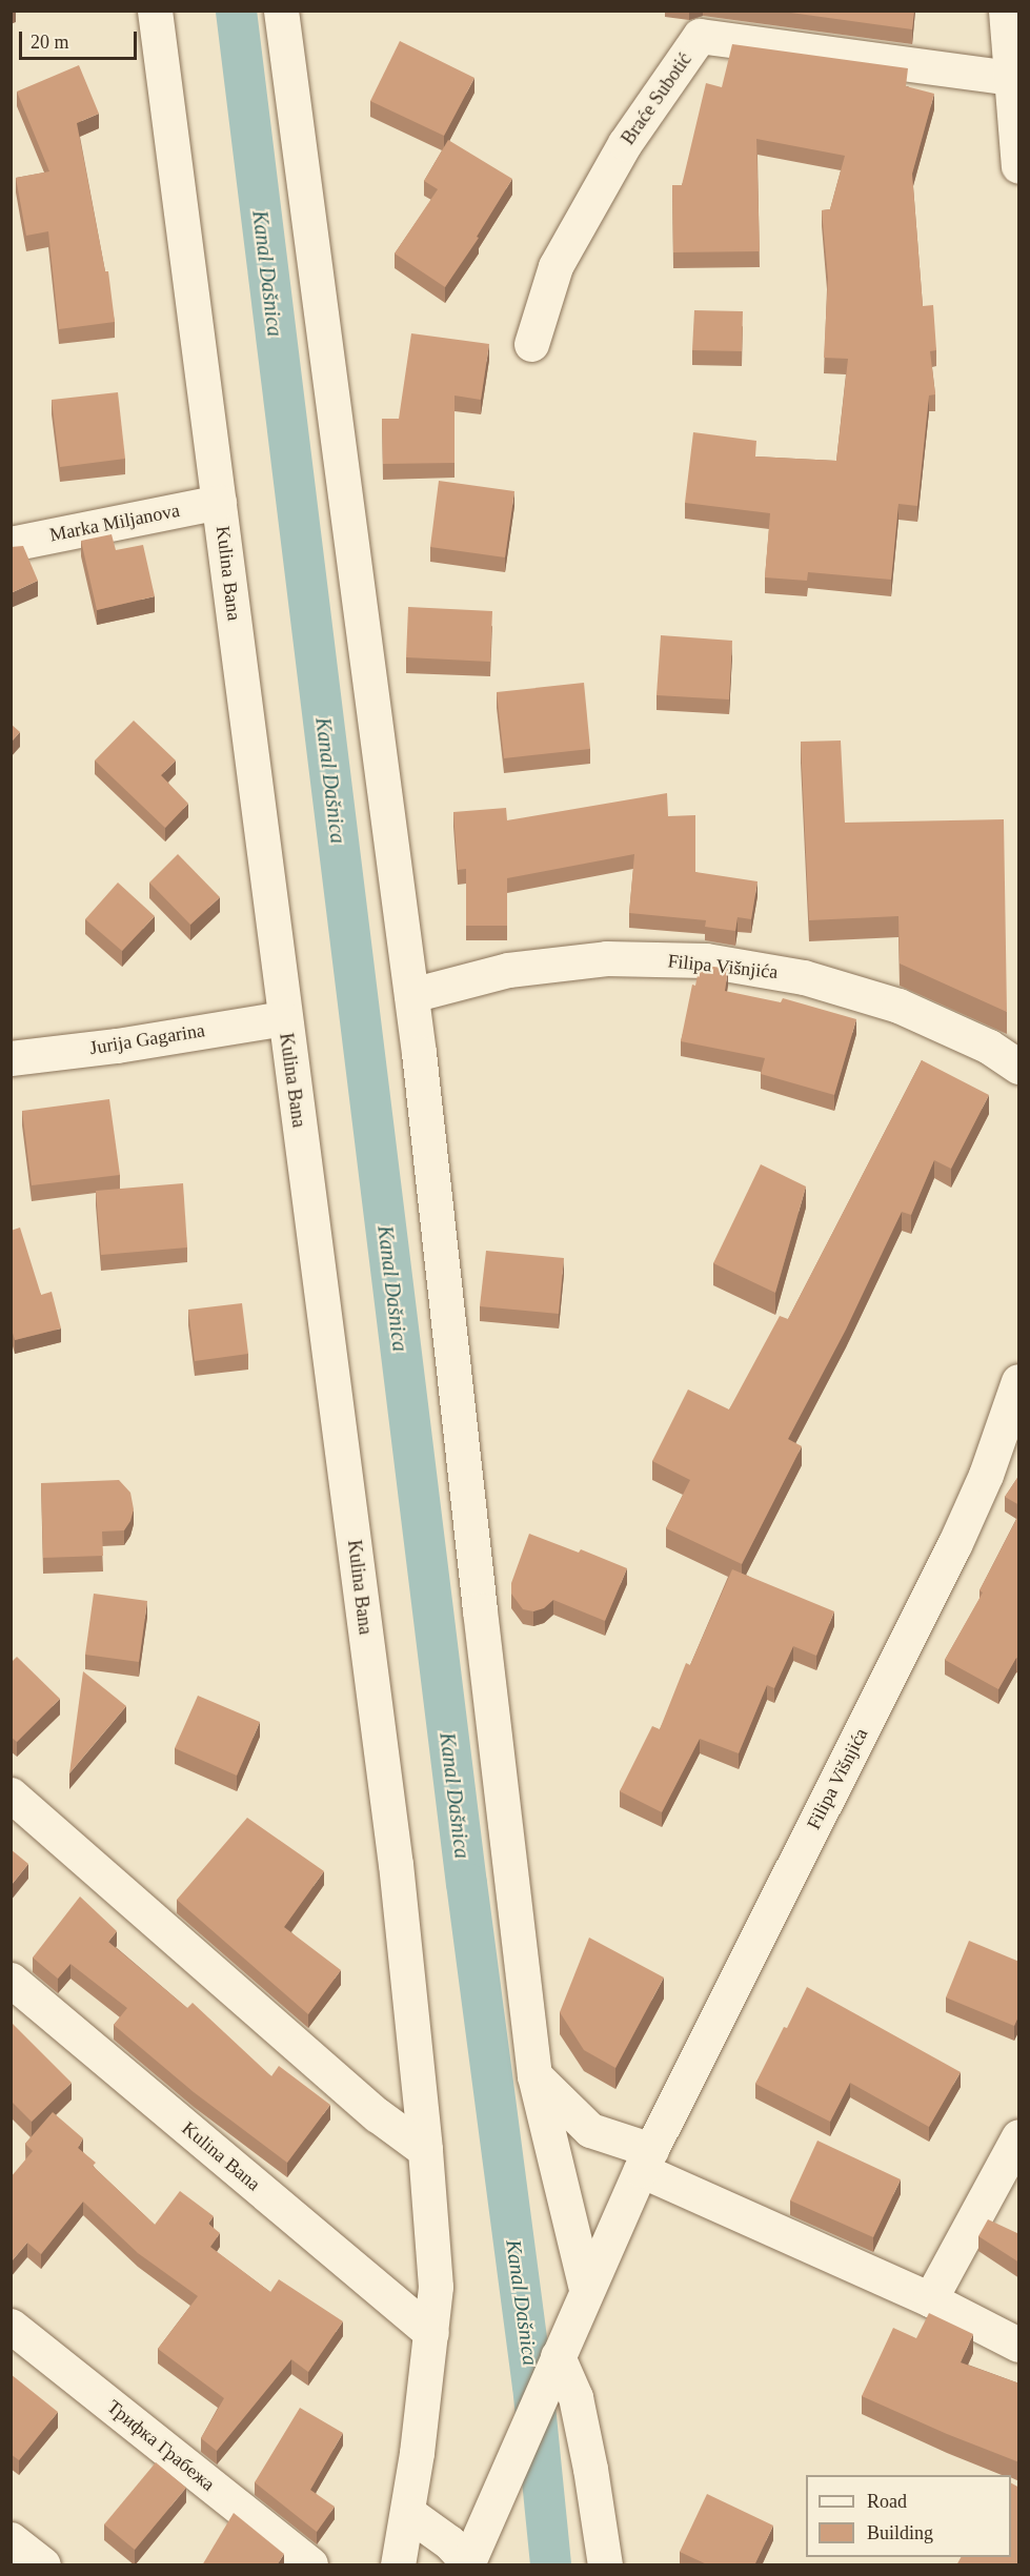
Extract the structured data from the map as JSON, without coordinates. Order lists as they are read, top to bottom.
{
  "streets": {
    "street": [
      "Braće Subotić",
      "Marka Miljanova",
      "Kulina Bana",
      "Filipa Višnjića",
      "Jurija Gagarina",
      "Трифка Грабежа"
    ]
  },
  "crossings": [
    ["Marka Miljanova", "Kulina Bana"],
    ["Kulina Bana", "Jurija Gagarina"]
  ],
  "water": ["Kanal Dašnica"],
  "legend": ["Road", "Building"],
  "scale_bar": "20 m"
}
